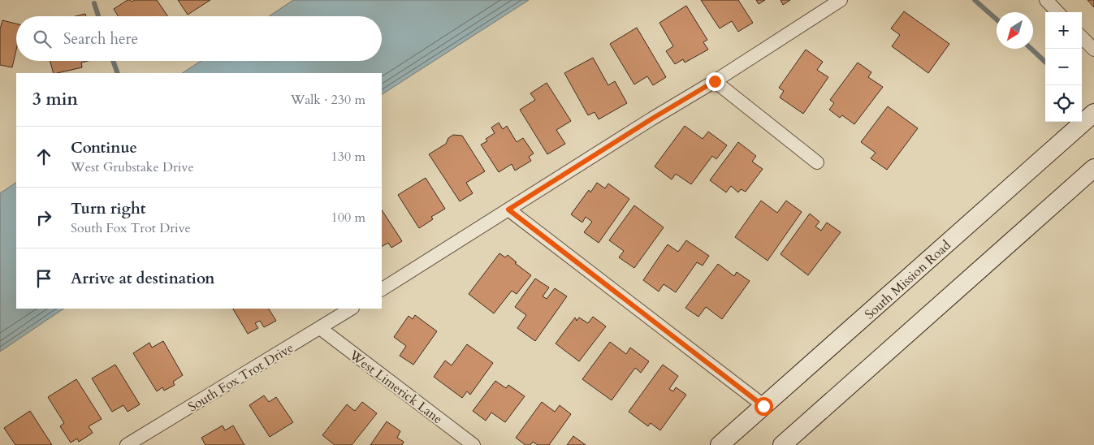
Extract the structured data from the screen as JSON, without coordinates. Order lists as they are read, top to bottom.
{
  "streets": {
    "main road": ["South Mission Road"],
    "street": ["South Fox Trot Drive", "West Limerick Lane"]
  },
  "crossings": [
    ["South Fox Trot Drive", "West Limerick Lane"]
  ],
  "north": "bottom left",
  "page": {
    "map_buttons": ["+", "−"],
    "search": "Search here",
    "heading": ["3 min", "Walk · 230 m"],
    "list": [
      ["Continue", "West Grubstake Drive", "130 m"],
      ["Turn right", "South Fox Trot Drive", "100 m"],
      "Arrive at destination"
    ]
  }
}
